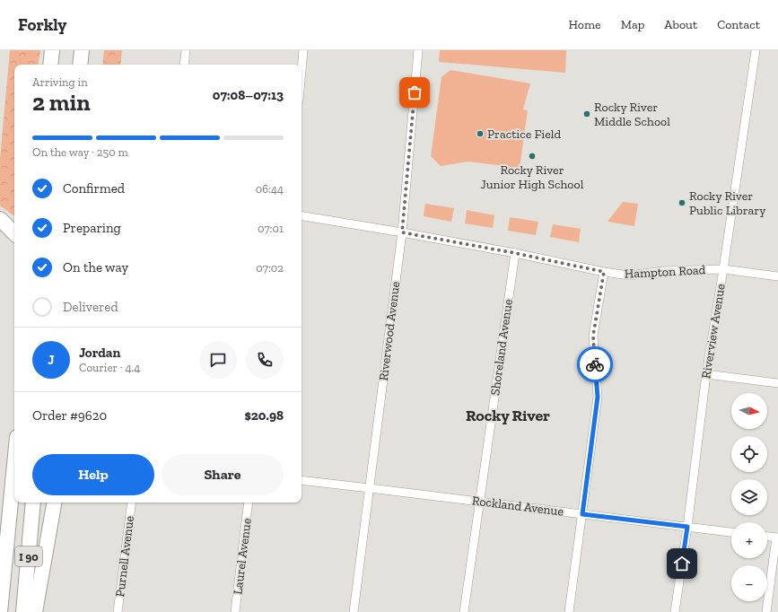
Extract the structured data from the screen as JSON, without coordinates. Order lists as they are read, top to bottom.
{
  "streets": {
    "highway": ["I 90"],
    "street": [
      "Hampton Road",
      "Riverwood Avenue",
      "Riverview Avenue",
      "Shoreland Avenue",
      "Rockland Avenue",
      "Purnell Avenue",
      "Laurel Avenue"
    ]
  },
  "crossings": [
    ["Hampton Road", "Riverwood Avenue"],
    ["Hampton Road", "Riverview Avenue"],
    ["Hampton Road", "Shoreland Avenue"],
    ["Riverwood Avenue", "Rockland Avenue"],
    ["Riverview Avenue", "Rockland Avenue"],
    ["Shoreland Avenue", "Rockland Avenue"]
  ],
  "districts": ["Rocky River"],
  "places": [
    "Rocky River Middle School",
    "Practice Field",
    "Rocky River Junior High School",
    "Rocky River Public Library"
  ],
  "north": "right",
  "page": {
    "header": "Forkly",
    "nav": [
      "Home",
      "Map",
      "About",
      "Contact"
    ],
    "heading": ["2 min", "Arriving in", "07:08–07:13"],
    "panel": [
      "Jordan",
      "Courier · 4.4",
      "Order #9620",
      "$20.98"
    ],
    "bar": "On the way · 250 m",
    "list": [
      ["Confirmed", "06:44"],
      ["Preparing", "07:01"],
      ["On the way", "07:02"],
      "Delivered"
    ],
    "round": "J",
    "map_buttons": ["+", "−"],
    "buttons": ["Help", "Share"]
  }
}
